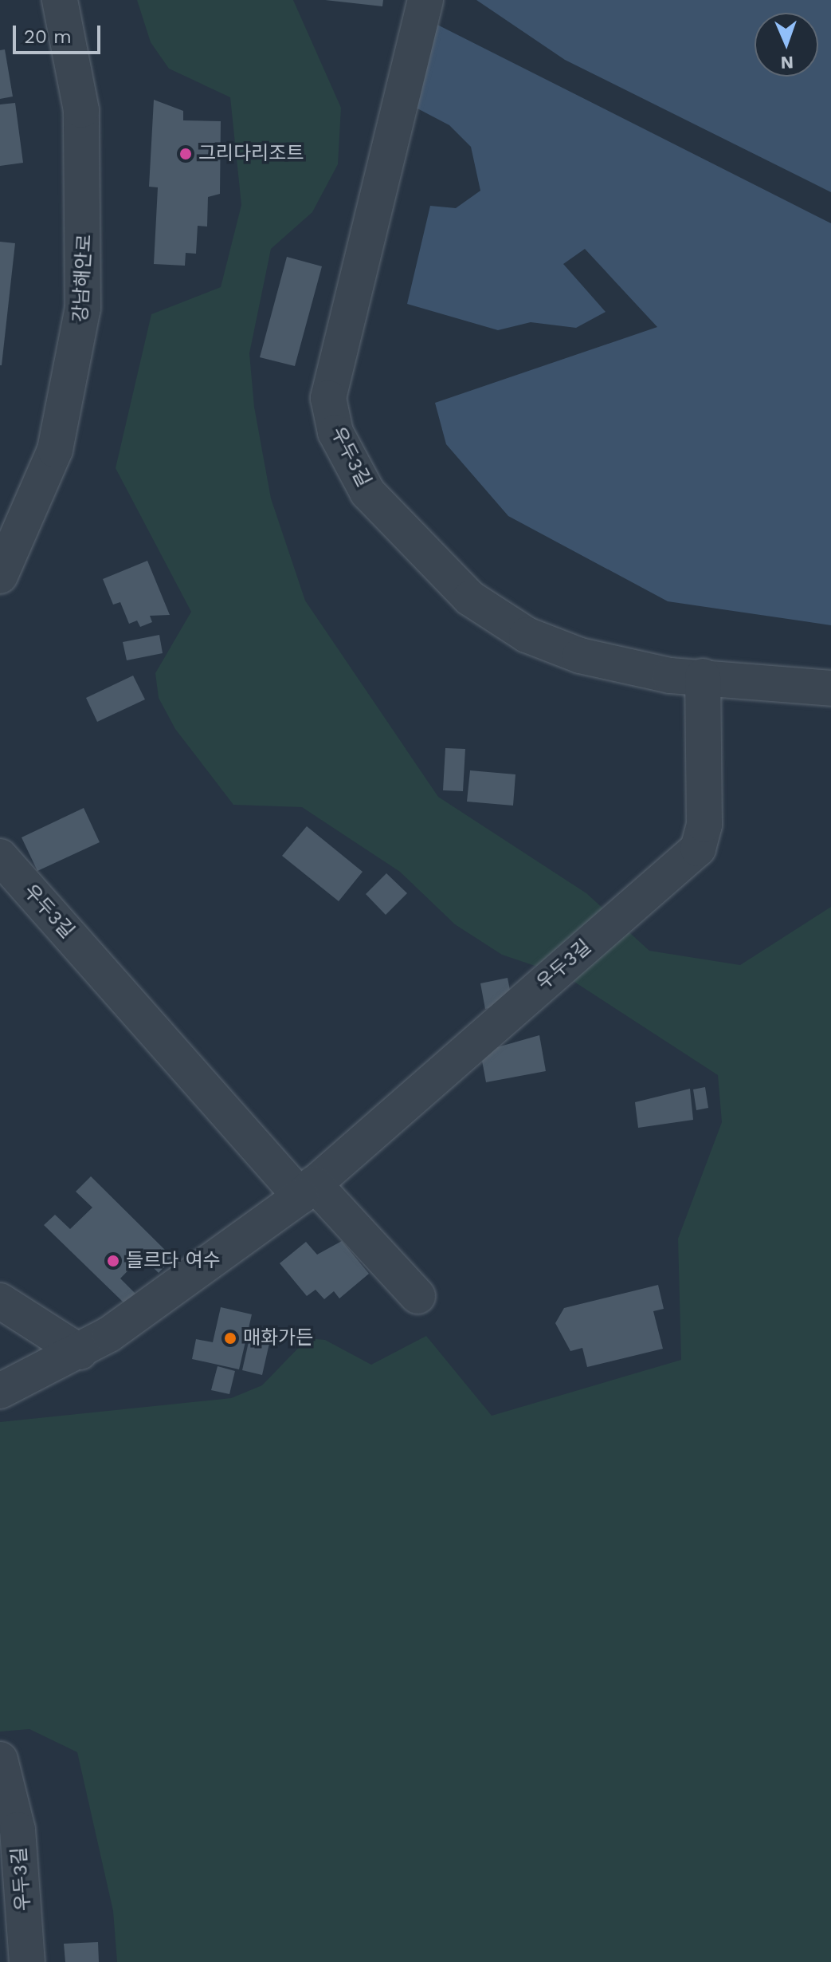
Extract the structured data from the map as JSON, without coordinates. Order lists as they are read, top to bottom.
{
  "streets": {
    "street": ["강남해안로", "우두3길"]
  },
  "places": ["그리다리조트", "들르다 여수", "매화가든"],
  "scale_bar": "20 m",
  "north": "bottom"
}
